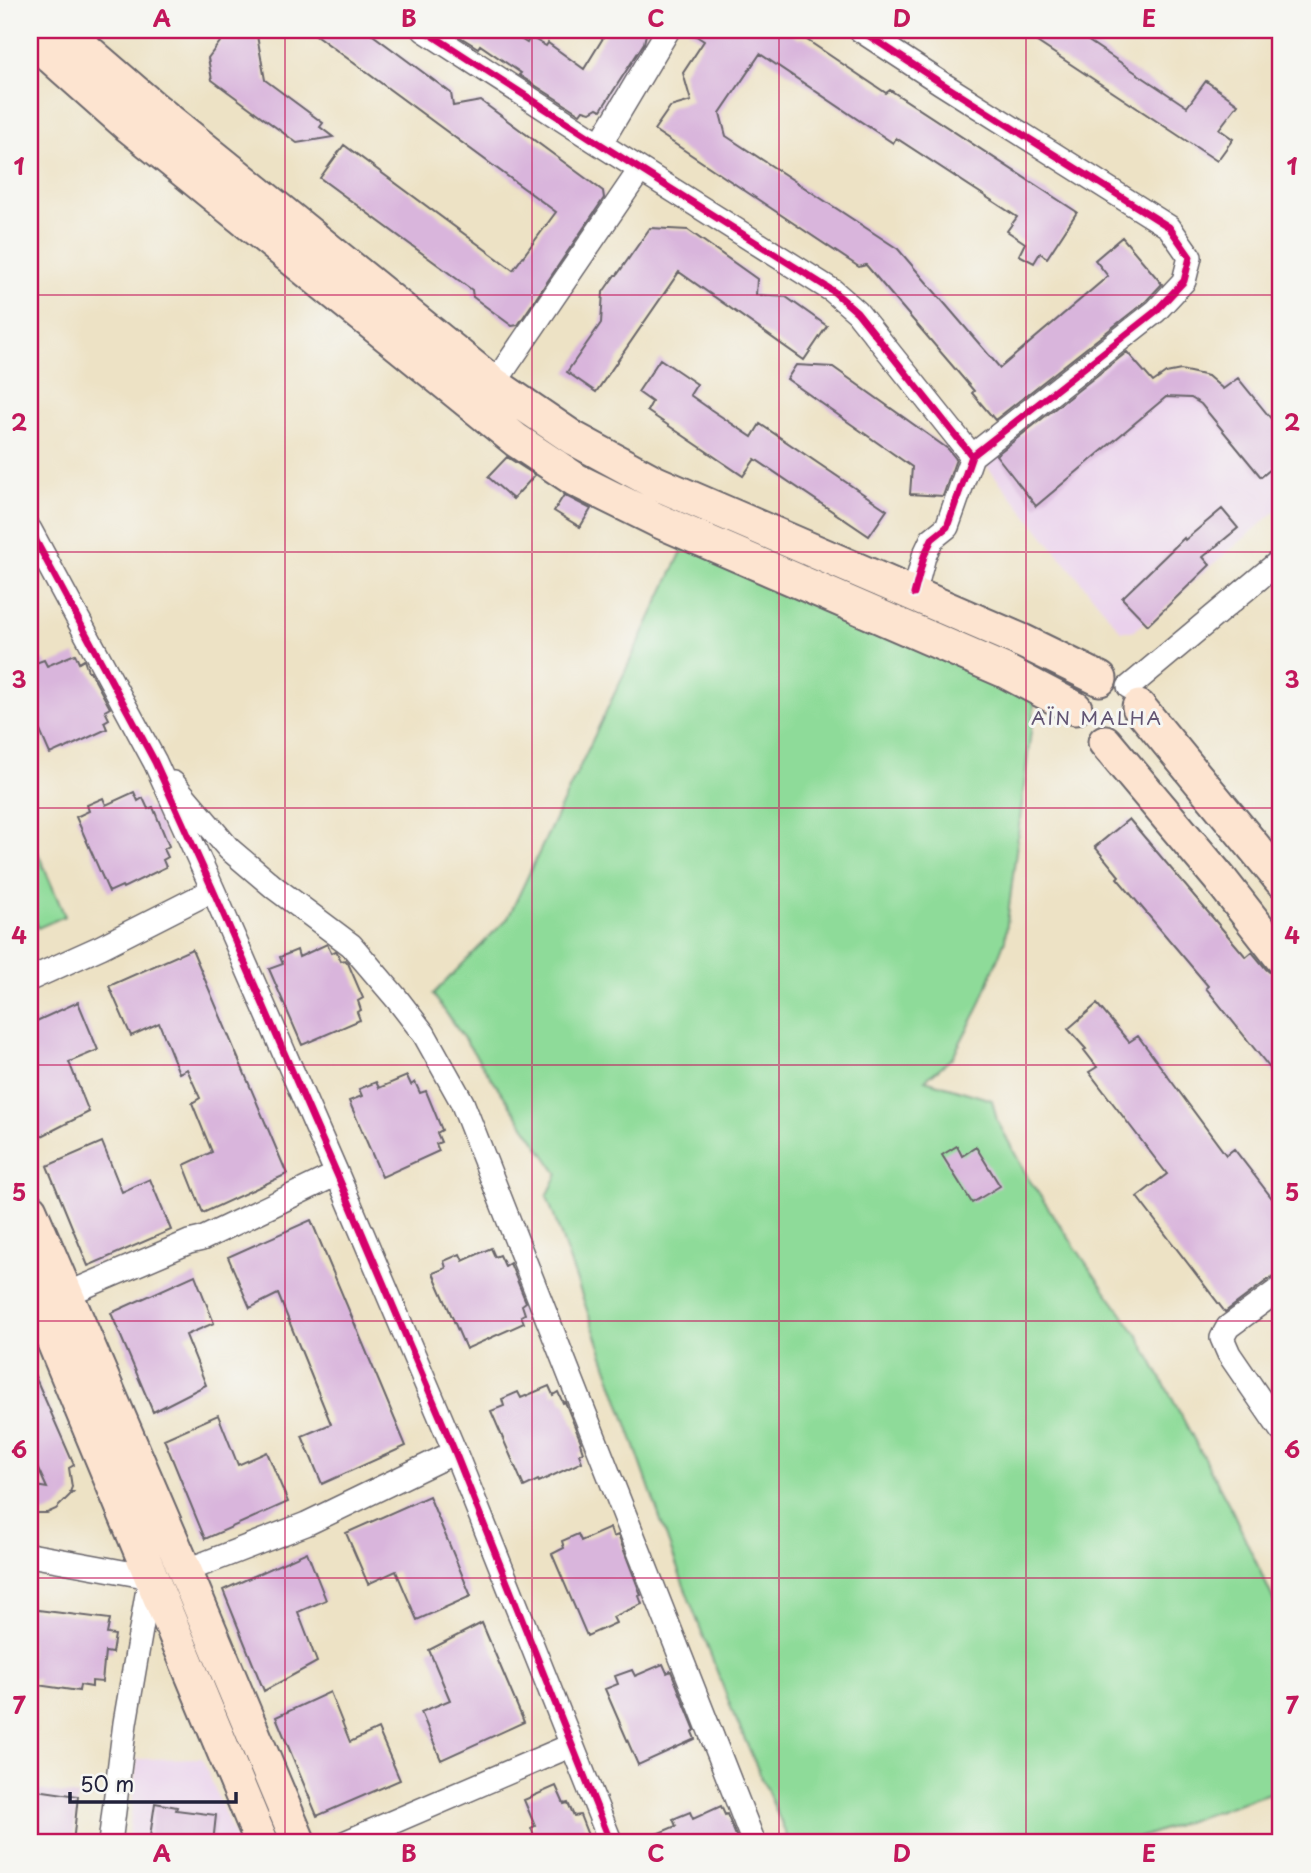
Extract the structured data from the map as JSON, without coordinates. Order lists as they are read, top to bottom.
{
  "districts": ["AÏN MALHA"],
  "scale_bar": "50 m",
  "grid": {
    "columns": [
      "A",
      "B",
      "C",
      "D",
      "E"
    ],
    "rows": [
      "1",
      "2",
      "3",
      "4",
      "5",
      "6",
      "7"
    ]
  }
}
